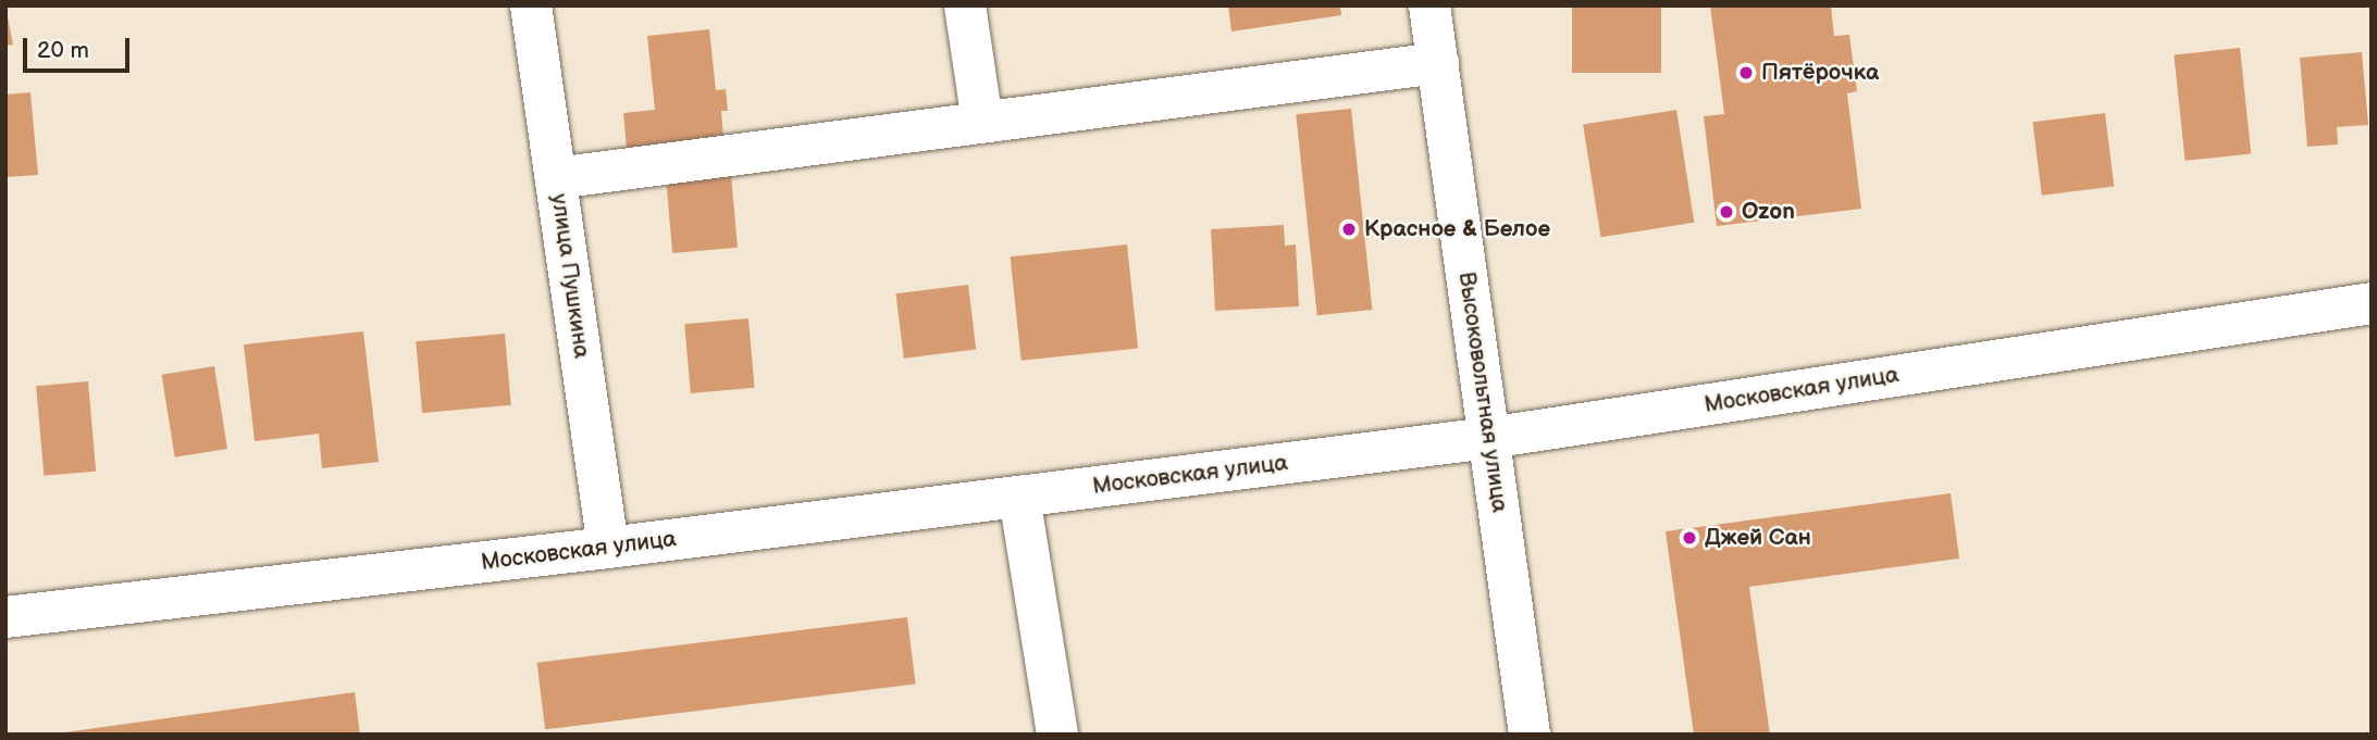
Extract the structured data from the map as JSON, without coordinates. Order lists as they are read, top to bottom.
{
  "streets": {
    "street": ["улица Пушкина", "Московская улица", "Высоковольтная улица"]
  },
  "crossings": [
    ["улица Пушкина", "Московская улица"],
    ["Московская улица", "Высоковольтная улица"]
  ],
  "places": [
    "Пятёрочка",
    "Ozon",
    "Красное & Белое",
    "Джей Сан"
  ],
  "scale_bar": "20 m"
}
